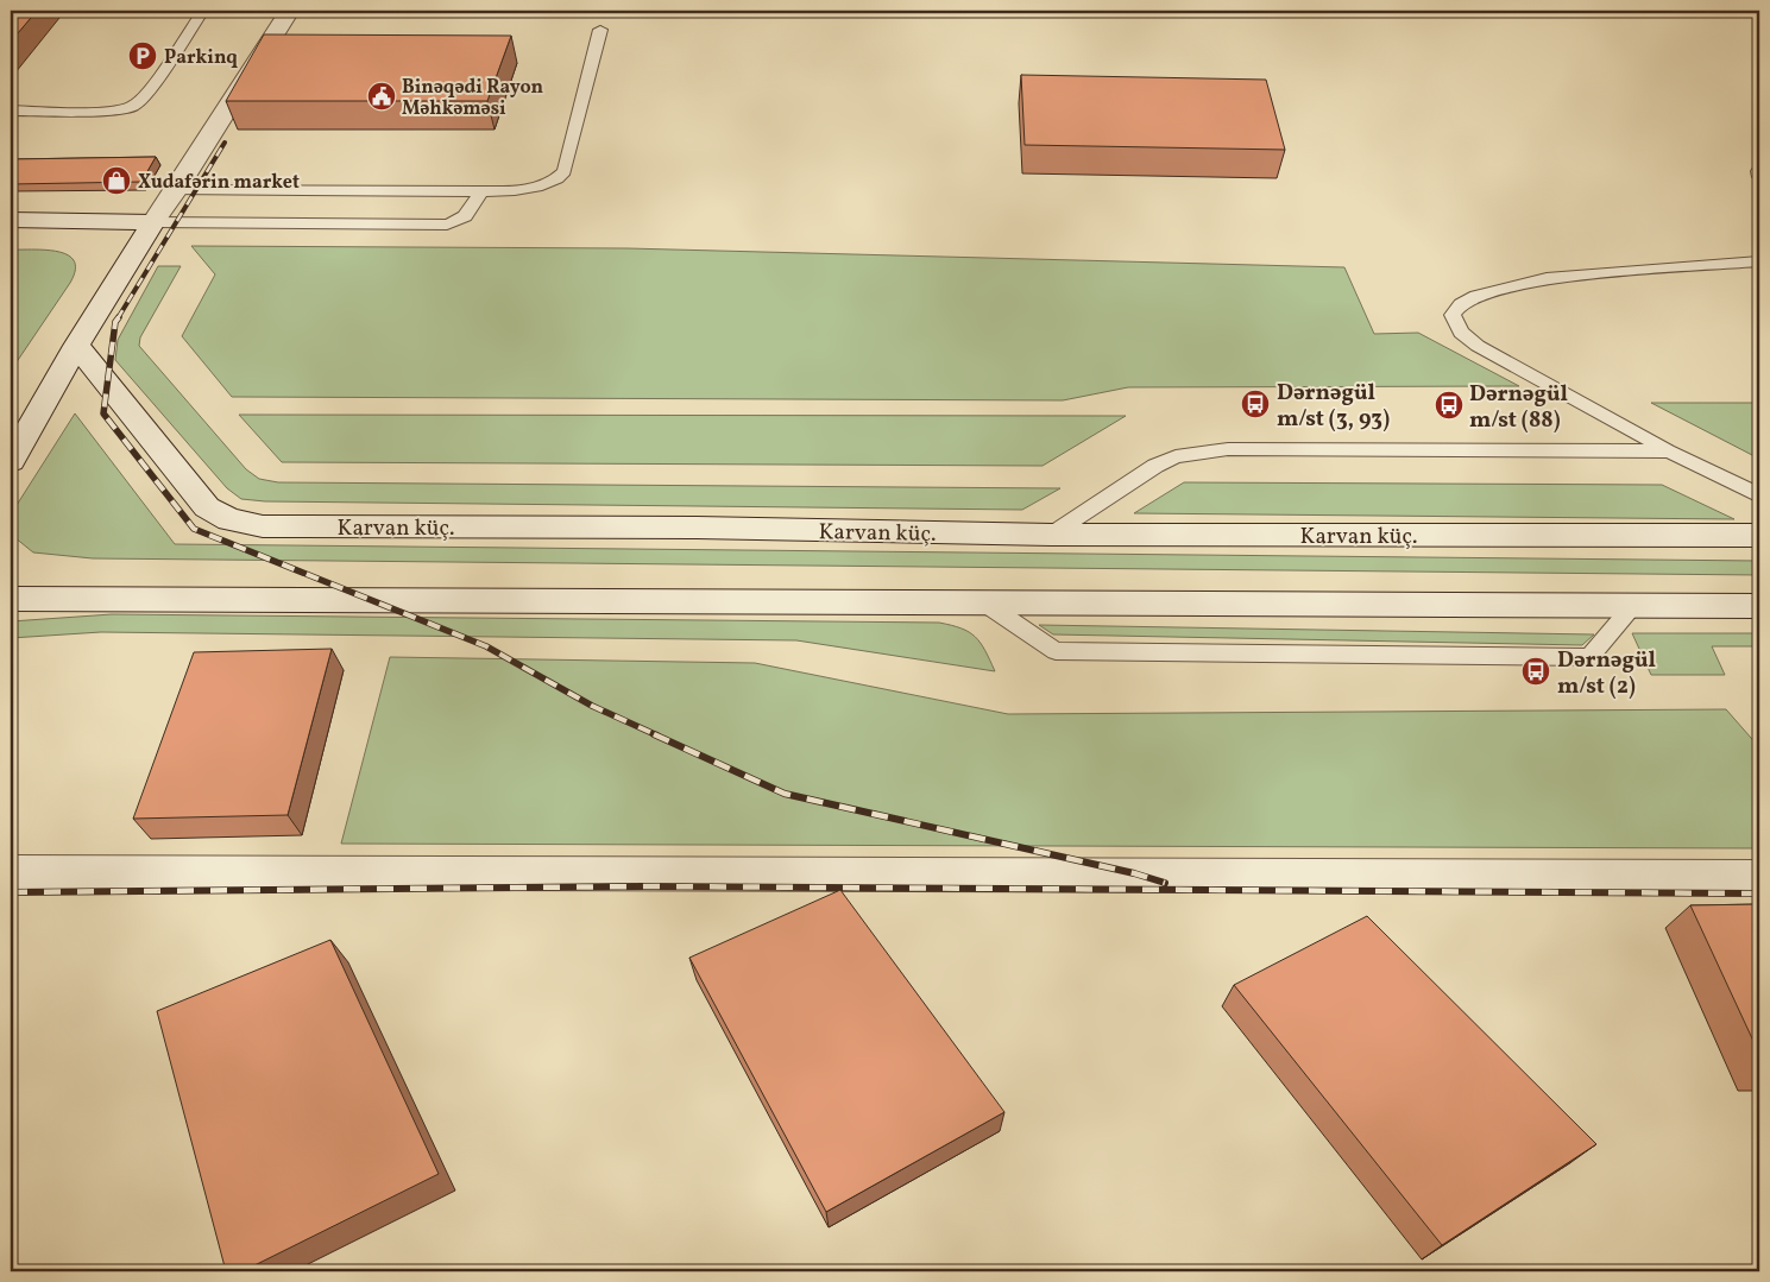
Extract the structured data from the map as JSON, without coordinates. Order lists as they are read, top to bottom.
{
  "streets": {
    "street": ["Karvan küç."]
  },
  "places": {
    "parking": ["Parkinq"],
    "public building": ["Binəqədi Rayon Məhkəməsi"],
    "shop": ["Xudafərin market"],
    "bus stop": ["Dərnəgül m/st (3, 93)", "Dərnəgül m/st (88)", "Dərnəgül m/st (2)"]
  }
}
